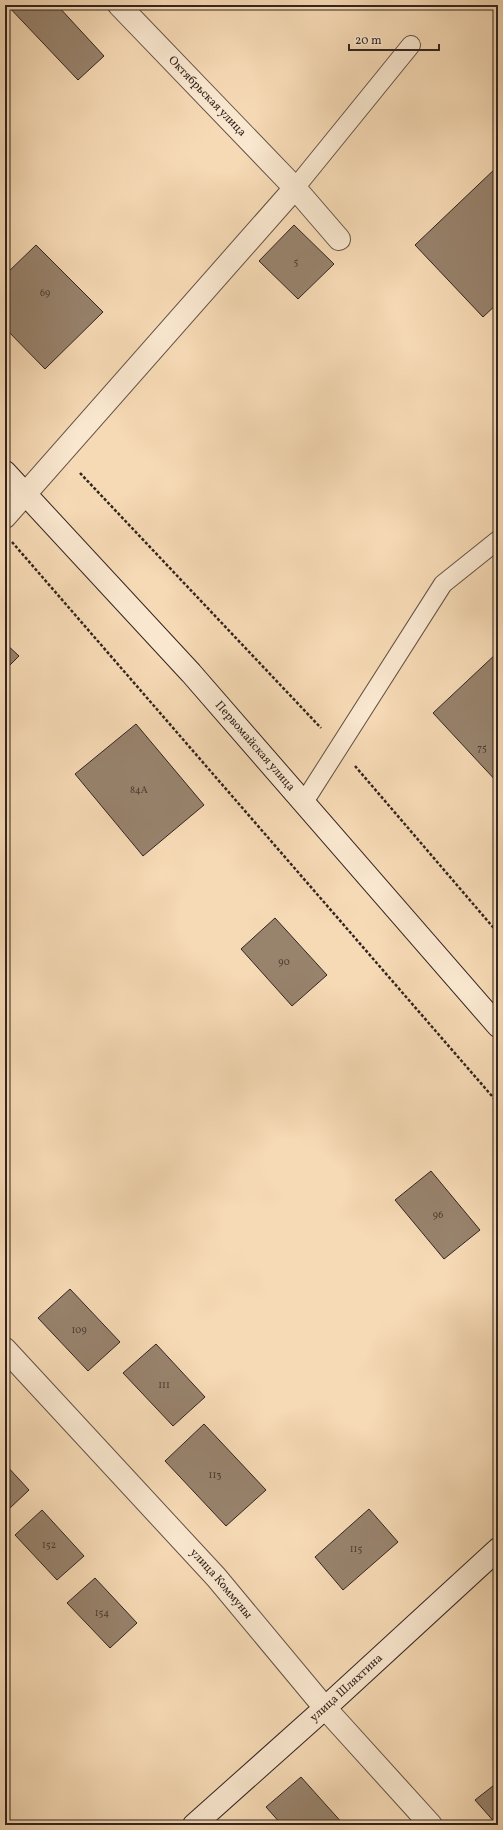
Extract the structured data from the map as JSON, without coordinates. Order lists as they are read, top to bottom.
{
  "streets": {
    "street": [
      "Октябрьская улица",
      "Первомайская улица",
      "улица Коммуны",
      "улица Шляхтина"
    ]
  },
  "crossings": [
    ["улица Коммуны", "улица Шляхтина"]
  ],
  "house_numbers": [
    "5",
    "69",
    "75",
    "84А",
    "90",
    "96",
    "109",
    "111",
    "113",
    "152",
    "115",
    "154"
  ],
  "scale_bar": "20 m"
}
